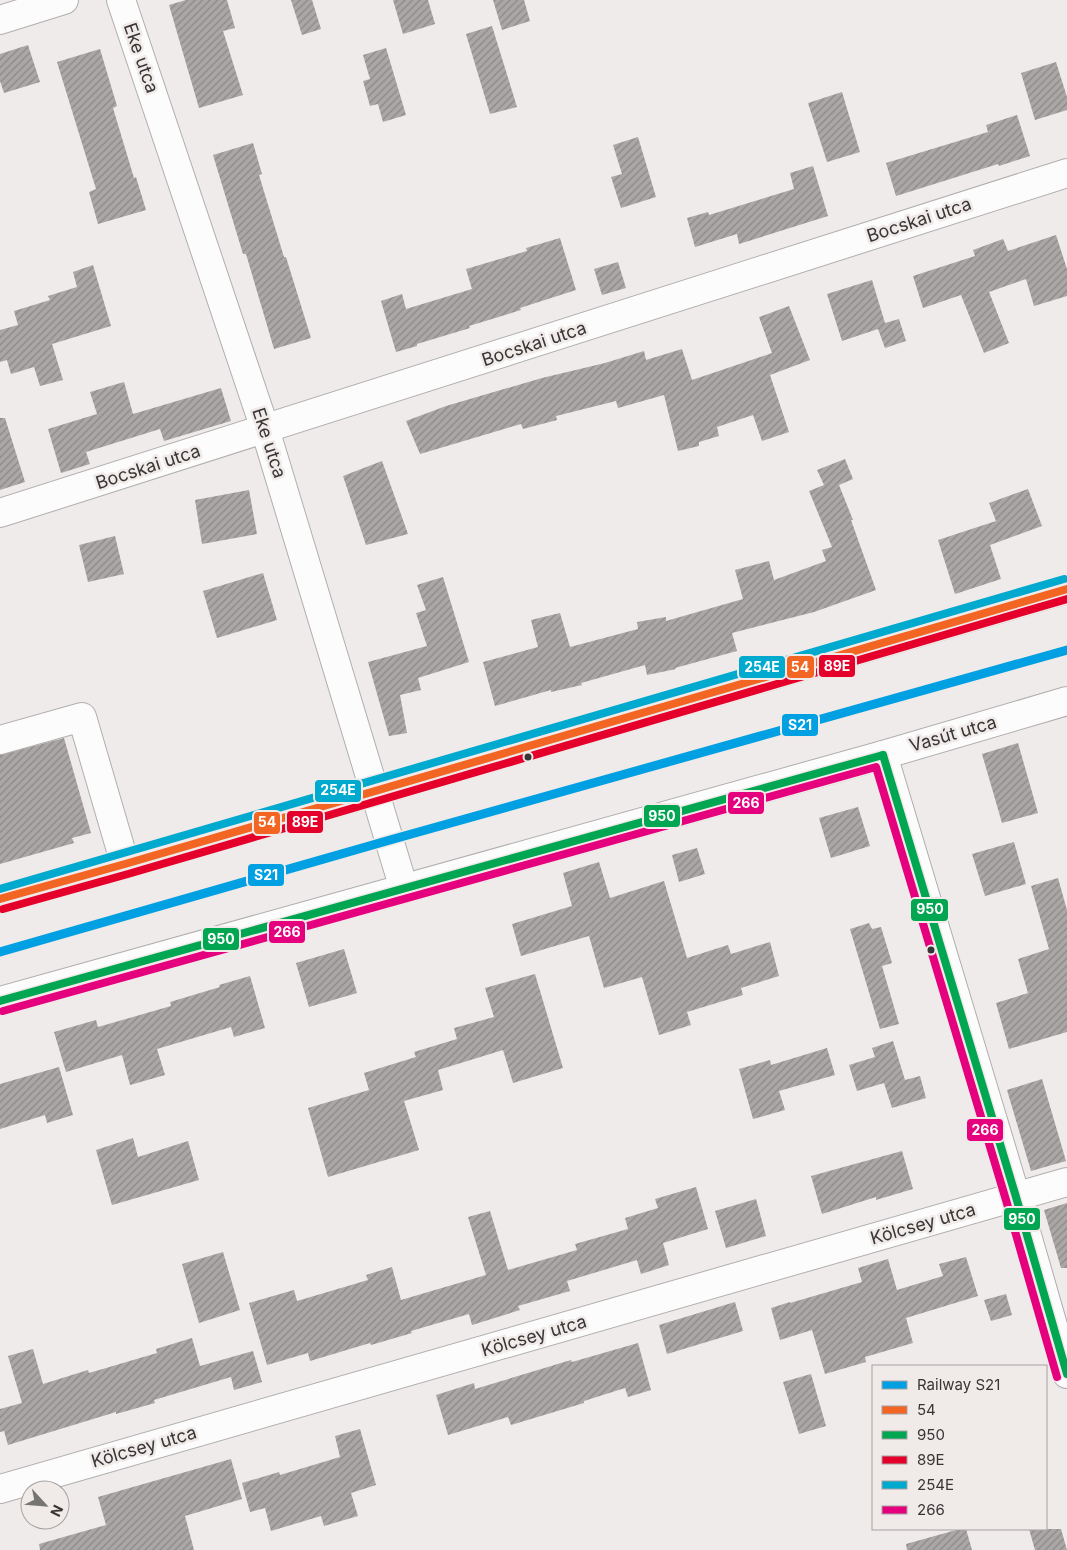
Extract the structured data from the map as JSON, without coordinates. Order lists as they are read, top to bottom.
{
  "streets": {
    "street": [
      "Eke utca",
      "Bocskai utca",
      "Vasút utca",
      "Kölcsey utca"
    ]
  },
  "crossings": [
    ["Eke utca", "Bocskai utca"],
    ["Eke utca", "Vasút utca"]
  ],
  "lines": [
    "transit line 254E",
    "transit line 54",
    "transit line 89E",
    "rail line S21",
    "transit line 950",
    "transit line 266"
  ],
  "legend": [
    "Railway S21",
    "54",
    "950",
    "89E",
    "254E",
    "266"
  ],
  "north": "bottom right"
}
